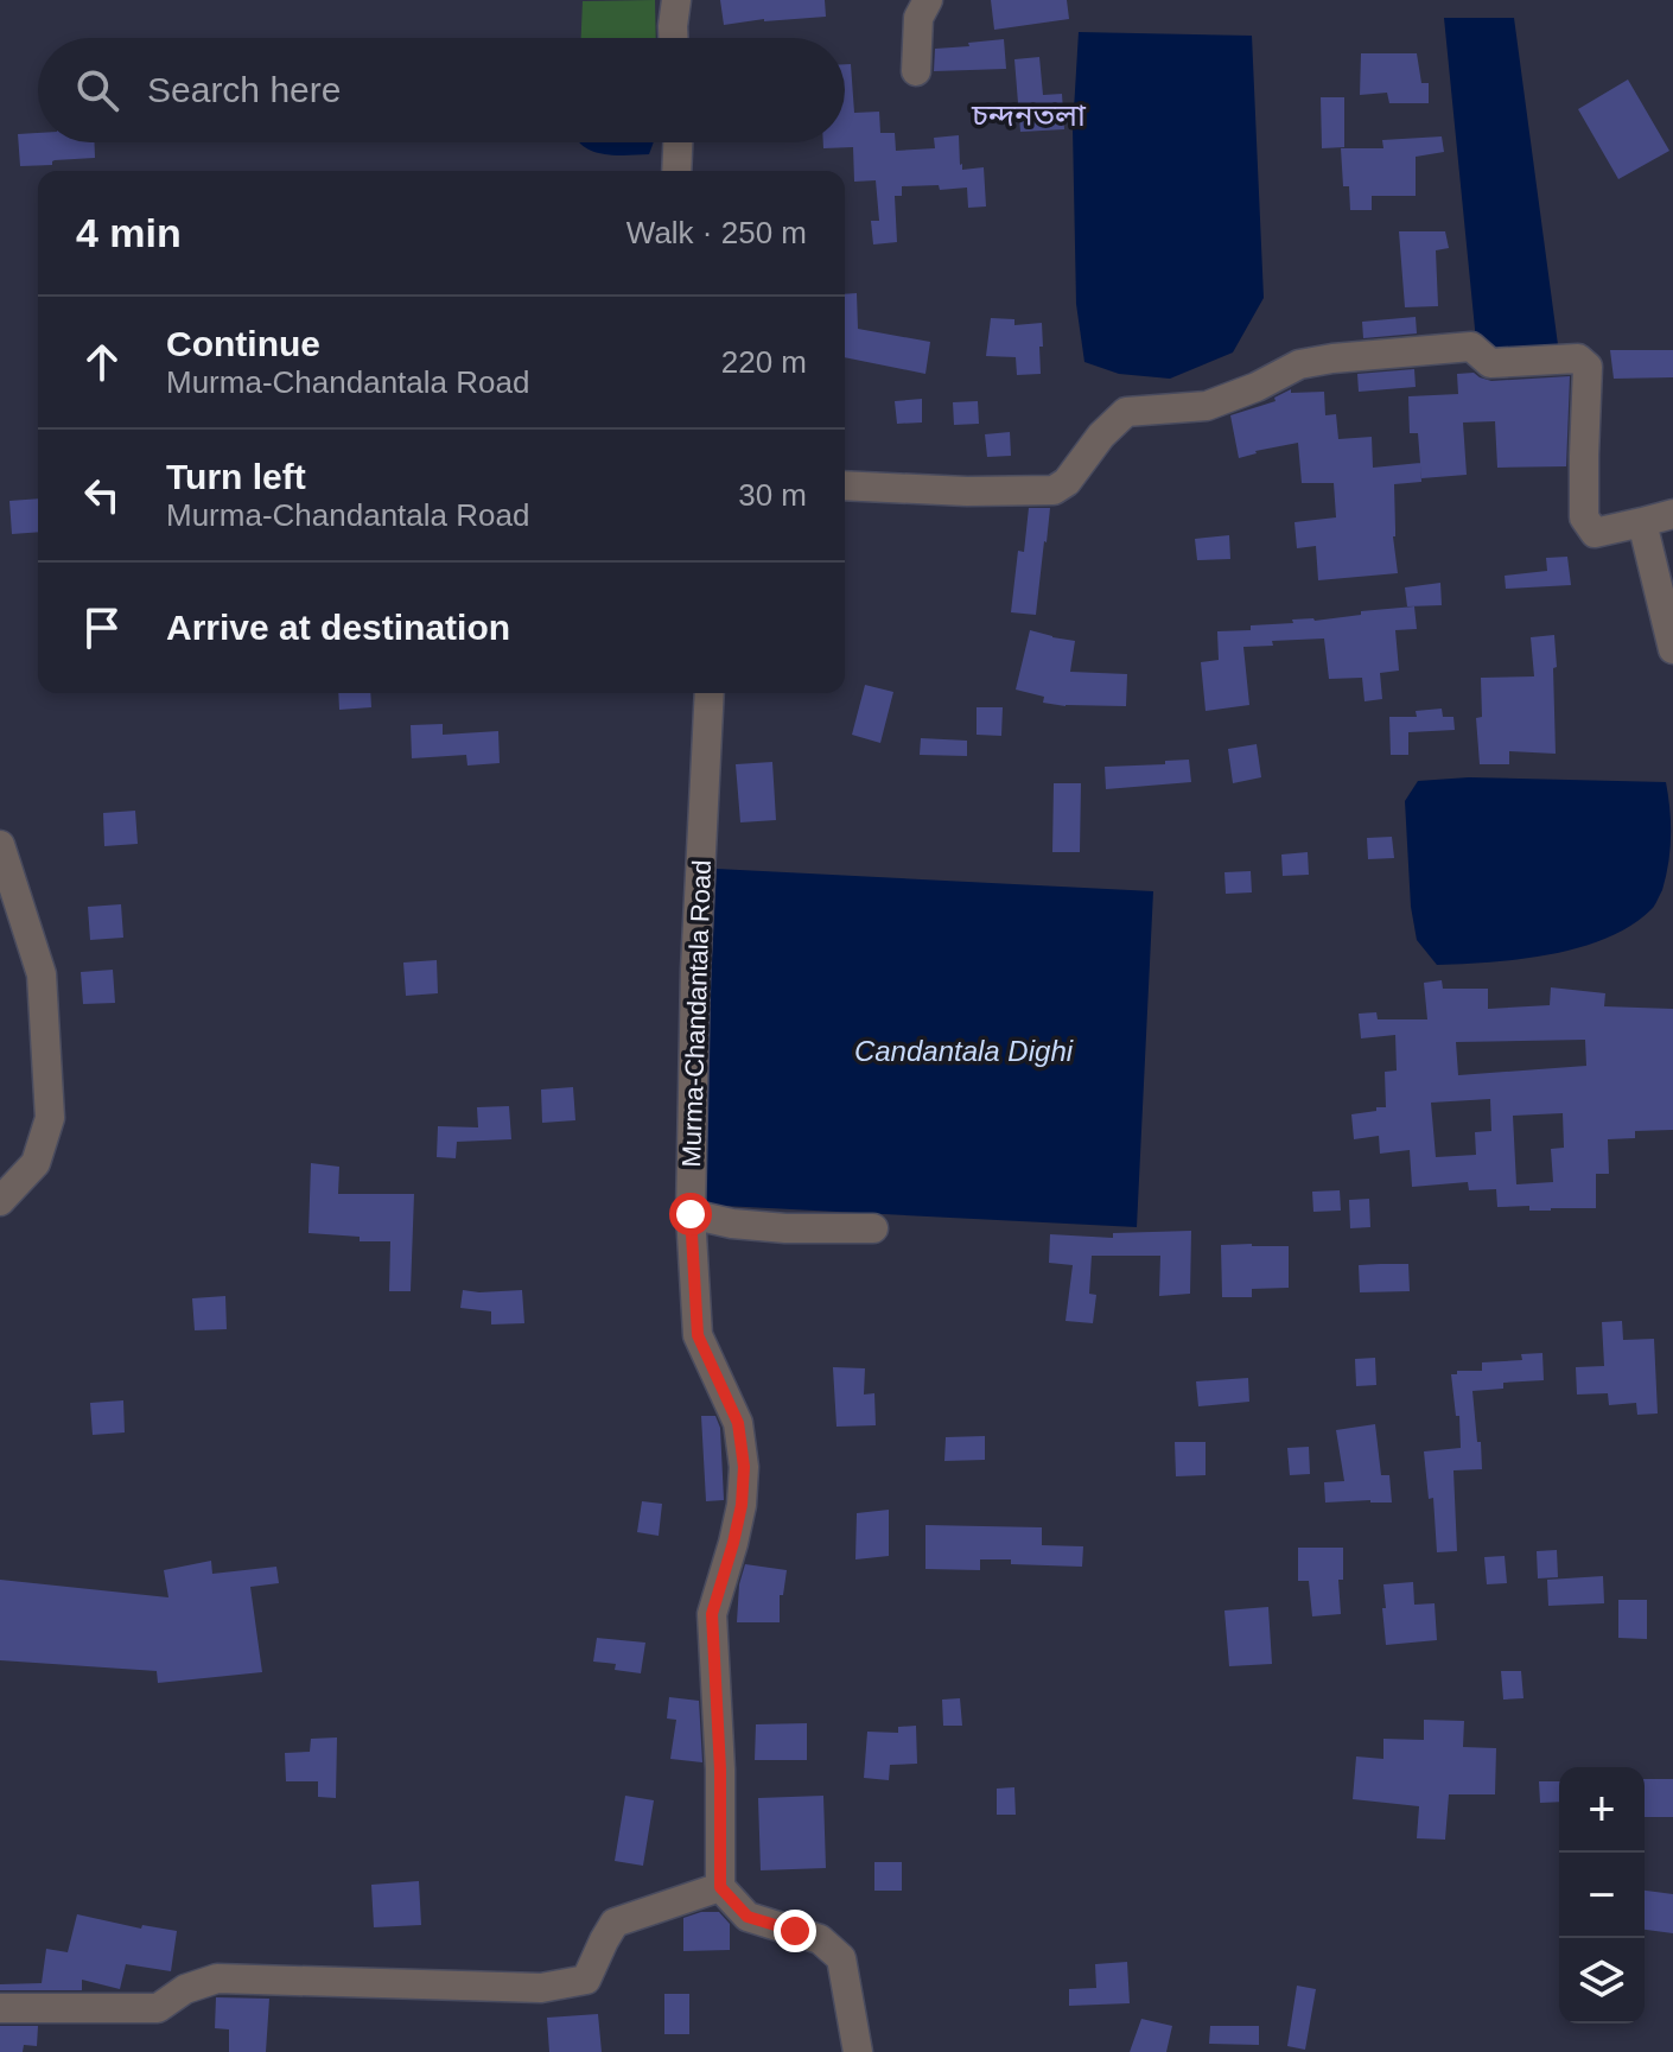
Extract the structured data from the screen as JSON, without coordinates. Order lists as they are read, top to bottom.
{
  "streets": {
    "street": ["Murma-Chandantala Road"]
  },
  "districts": ["চন্দনতলা"],
  "water": ["Candantala Dighi"],
  "page": {
    "search": "Search here",
    "heading": ["4 min", "Walk · 250 m"],
    "list": [
      ["Continue", "Murma-Chandantala Road", "220 m"],
      ["Turn left", "Murma-Chandantala Road", "30 m"],
      "Arrive at destination"
    ],
    "map_buttons": ["+", "−"]
  }
}
